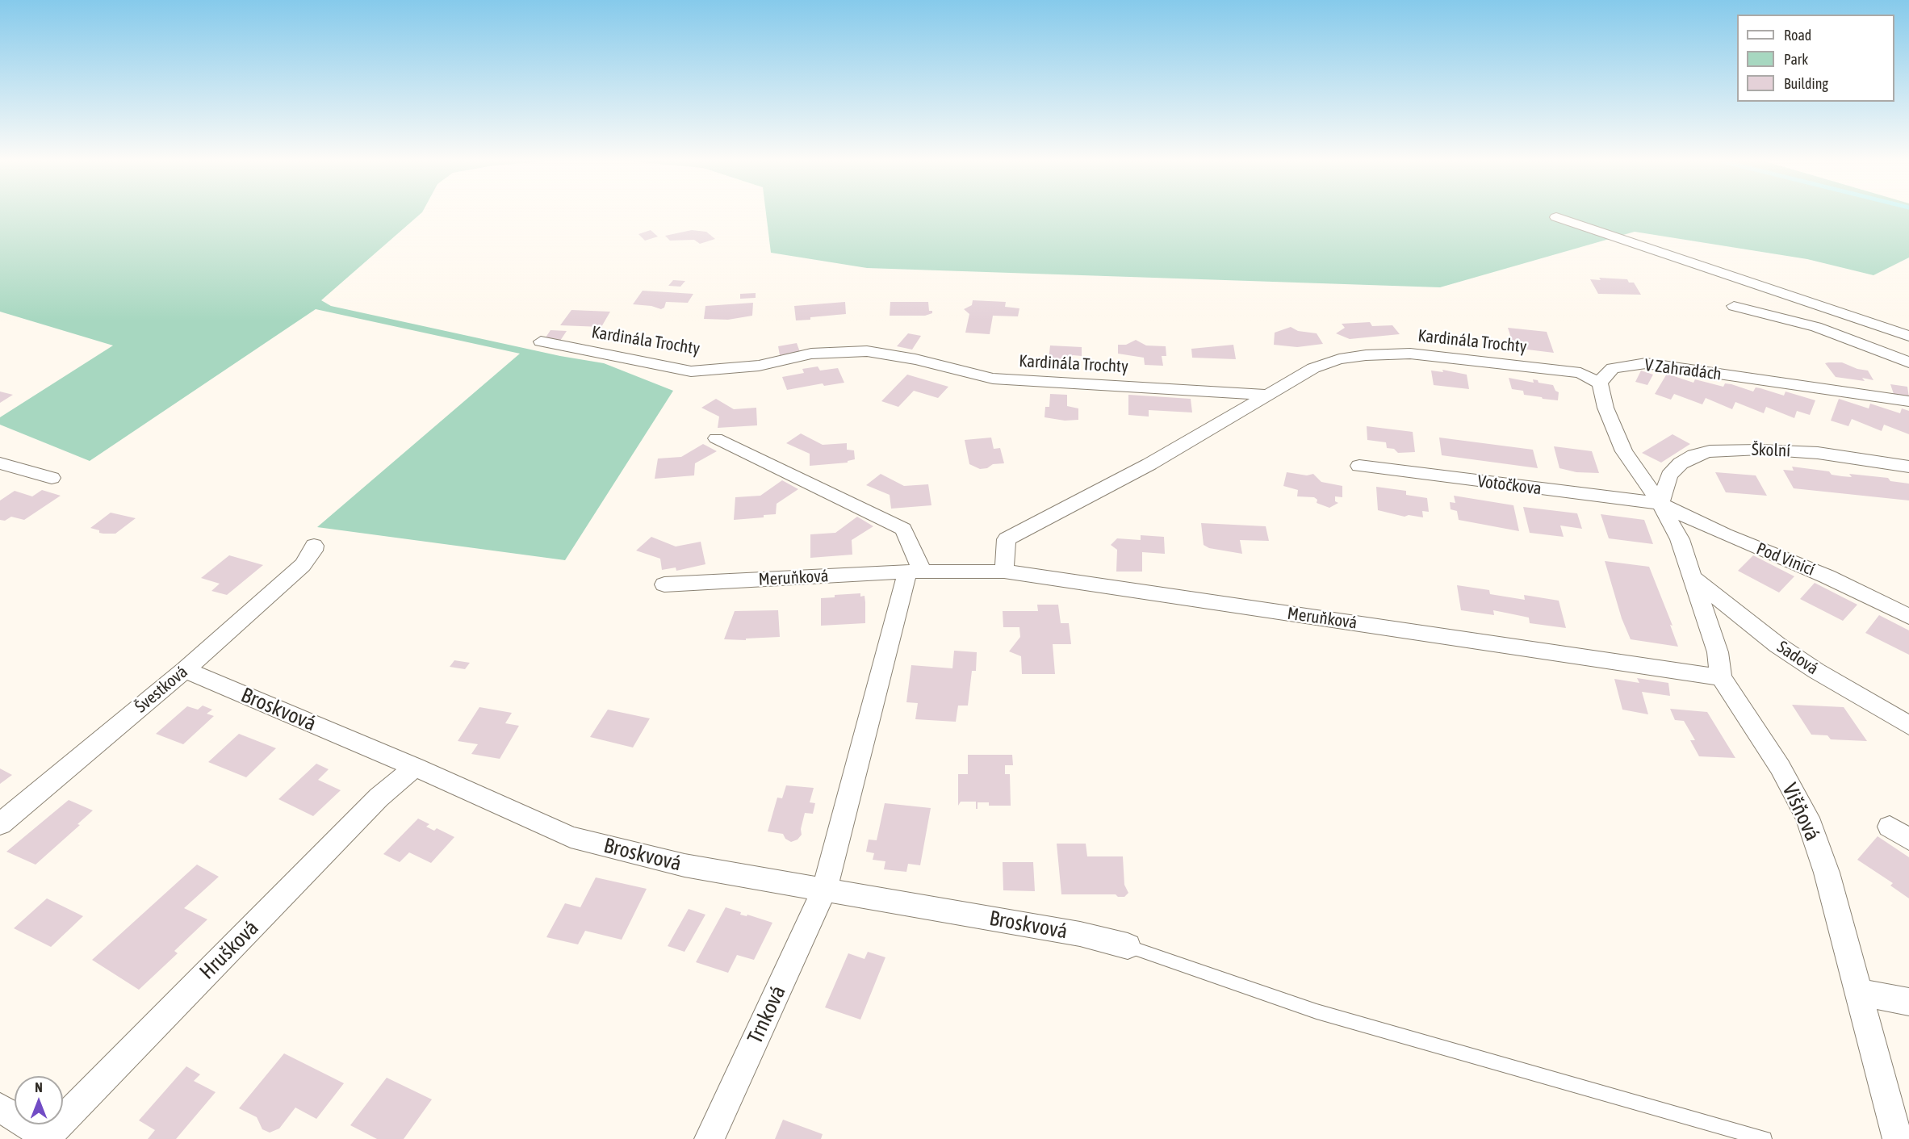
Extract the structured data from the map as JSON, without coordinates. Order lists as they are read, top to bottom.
{
  "streets": {
    "street": [
      "Kardinála Trochty",
      "V Zahradách",
      "Školní",
      "Votočkova",
      "Pod Vinicí",
      "Meruňková",
      "Sadová",
      "Švestková",
      "Broskvová",
      "Višňová",
      "Hrušková",
      "Trnková"
    ]
  },
  "crossings": [
    ["Kardinála Trochty", "V Zahradách"],
    ["Školní", "Votočkova"],
    ["Školní", "Pod Vinicí"],
    ["Školní", "Višňová"],
    ["Votočkova", "Pod Vinicí"],
    ["Votočkova", "Višňová"],
    ["Pod Vinicí", "Višňová"],
    ["Meruňková", "Višňová"],
    ["Meruňková", "Trnková"],
    ["Sadová", "Višňová"],
    ["Švestková", "Broskvová"],
    ["Broskvová", "Hrušková"],
    ["Broskvová", "Trnková"]
  ],
  "legend": ["Road", "Park", "Building"],
  "north": "top"
}
